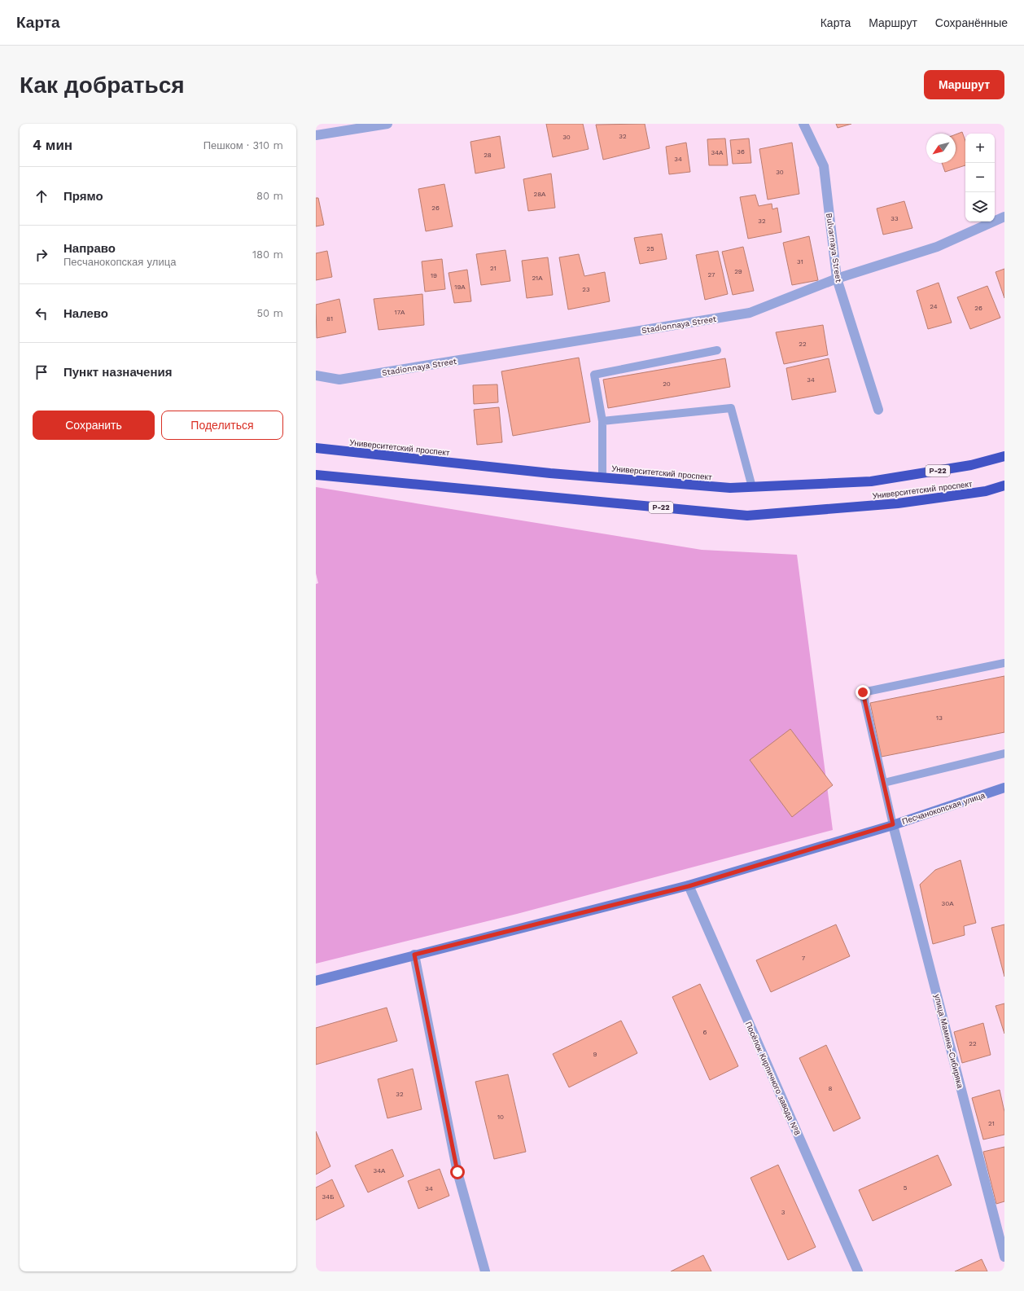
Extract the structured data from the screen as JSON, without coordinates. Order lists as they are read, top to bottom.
{
  "streets": {
    "highway": ["Университетский проспект", "Р-22"],
    "street": [
      "Bulvarnaya Street",
      "Stadionnaya Street",
      "Песчанокопская улица",
      "улица Мамина-Сибиряка",
      "Посёлок Кирпичного завода №8"
    ]
  },
  "crossings": [
    ["Bulvarnaya Street", "Stadionnaya Street"],
    ["Песчанокопская улица", "улица Мамина-Сибиряка"],
    ["Песчанокопская улица", "Посёлок Кирпичного завода №8"]
  ],
  "house_numbers": [
    "32",
    "30",
    "36",
    "34А",
    "28",
    "34",
    "30",
    "28А",
    "26",
    "33",
    "32",
    "25",
    "31",
    "21",
    "29",
    "27",
    "19",
    "21А",
    "19А",
    "23",
    "24",
    "26",
    "17А",
    "81",
    "22",
    "34",
    "20",
    "13",
    "30А",
    "7",
    "6",
    "22",
    "9",
    "8",
    "32",
    "10",
    "21",
    "34А",
    "5",
    "34",
    "34Б",
    "3"
  ],
  "north": "bottom left",
  "page": {
    "header": "Карта",
    "nav": ["Карта", "Маршрут", "Сохранённые"],
    "buttons": [
      "Маршрут",
      ["Сохранить", "Поделиться"]
    ],
    "title": "Как добраться",
    "heading": ["4 мин", "Пешком · 310 m"],
    "map_buttons": ["+", "−"],
    "list": [
      ["Прямо", "80 m"],
      ["Направо", "Песчанокопская улица", "180 m"],
      ["Налево", "50 m"],
      "Пункт назначения"
    ]
  }
}
